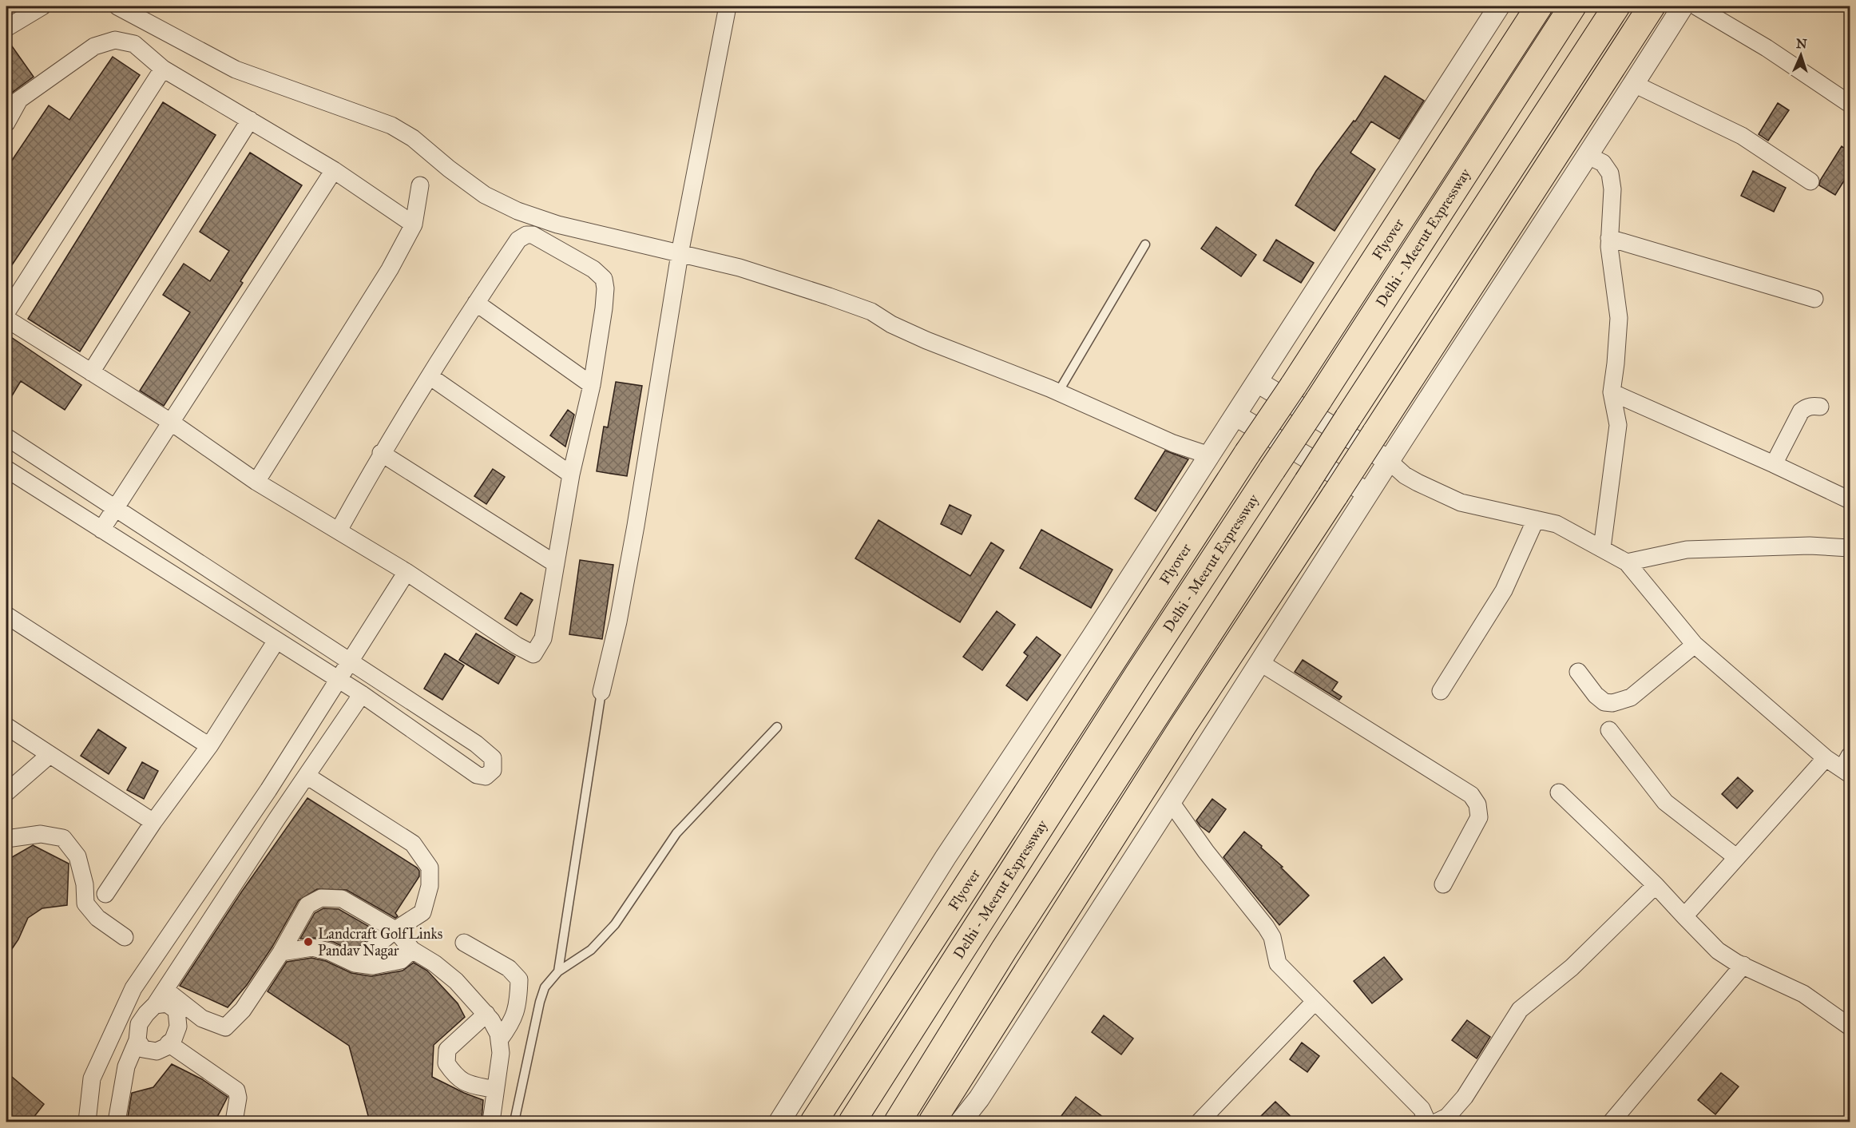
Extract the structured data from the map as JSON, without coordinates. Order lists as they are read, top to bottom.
{
  "streets": {
    "highway": ["Delhi - Meerut Expressway", "Flyover"]
  },
  "places": ["Landcraft GolfLinks Pandav Nagar"],
  "north": "top"
}
